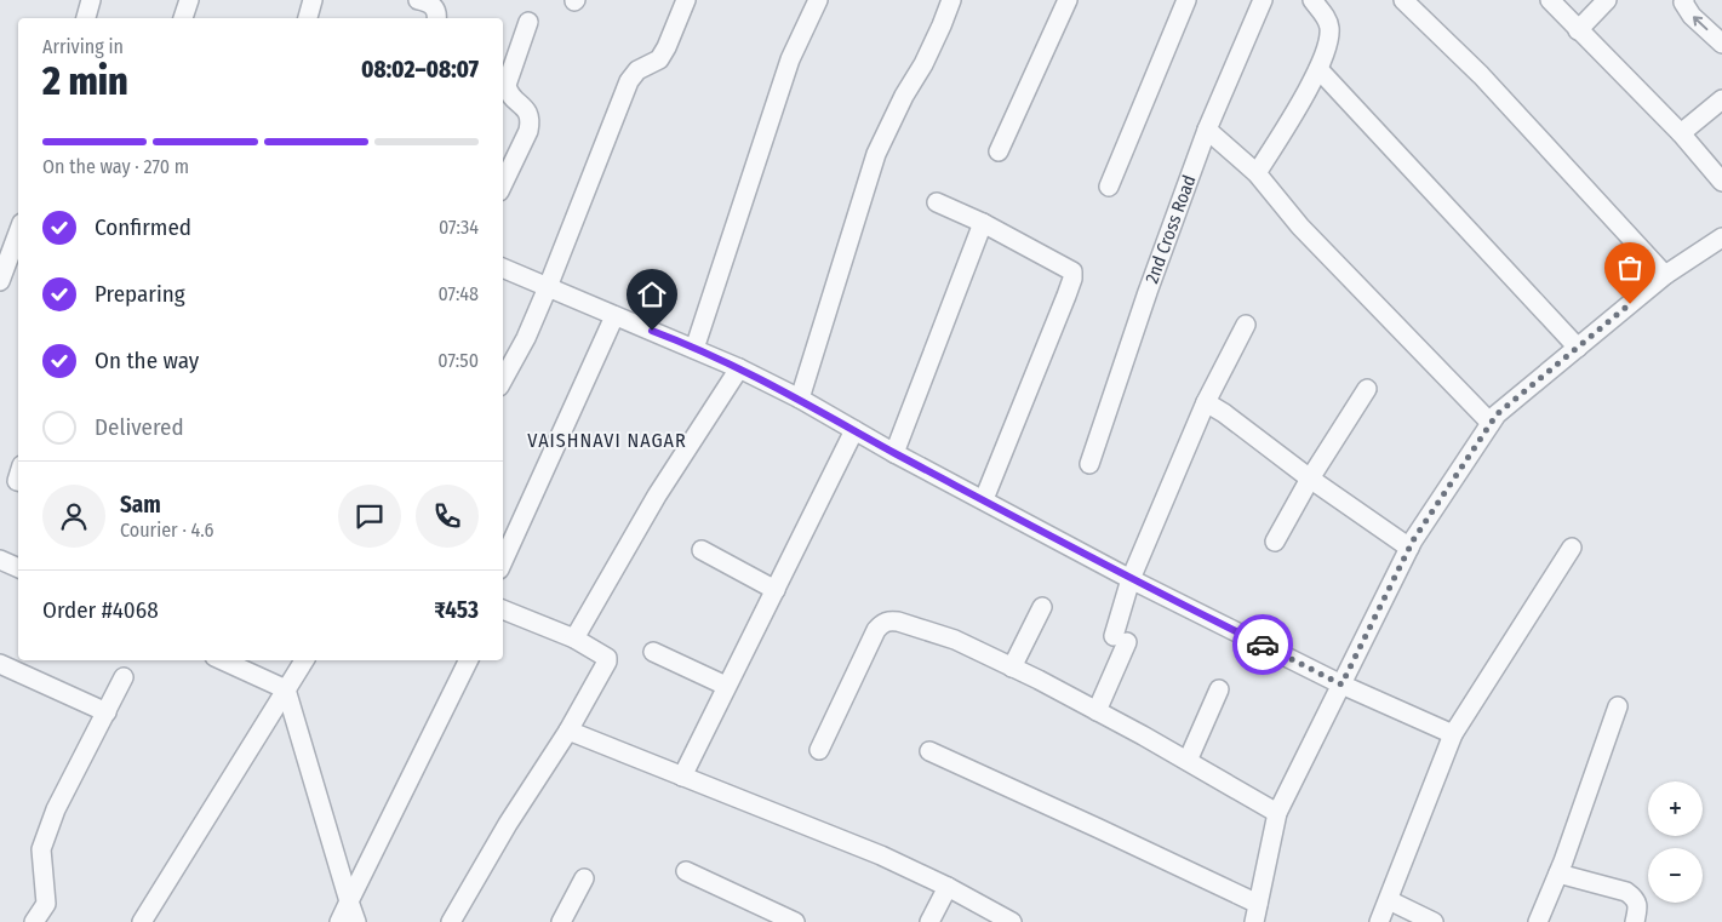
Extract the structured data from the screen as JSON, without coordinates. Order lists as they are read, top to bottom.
{
  "streets": {
    "street": ["2nd Cross Road"]
  },
  "districts": ["VAISHNAVI NAGAR"],
  "page": {
    "heading": ["2 min", "Arriving in", "08:02–08:07"],
    "panel": [
      "Sam",
      "Courier · 4.6",
      "Order #4068",
      "₹453"
    ],
    "bar": "On the way · 270 m",
    "list": [
      ["Confirmed", "07:34"],
      ["Preparing", "07:48"],
      ["On the way", "07:50"],
      "Delivered"
    ],
    "map_buttons": ["+", "−"]
  }
}
